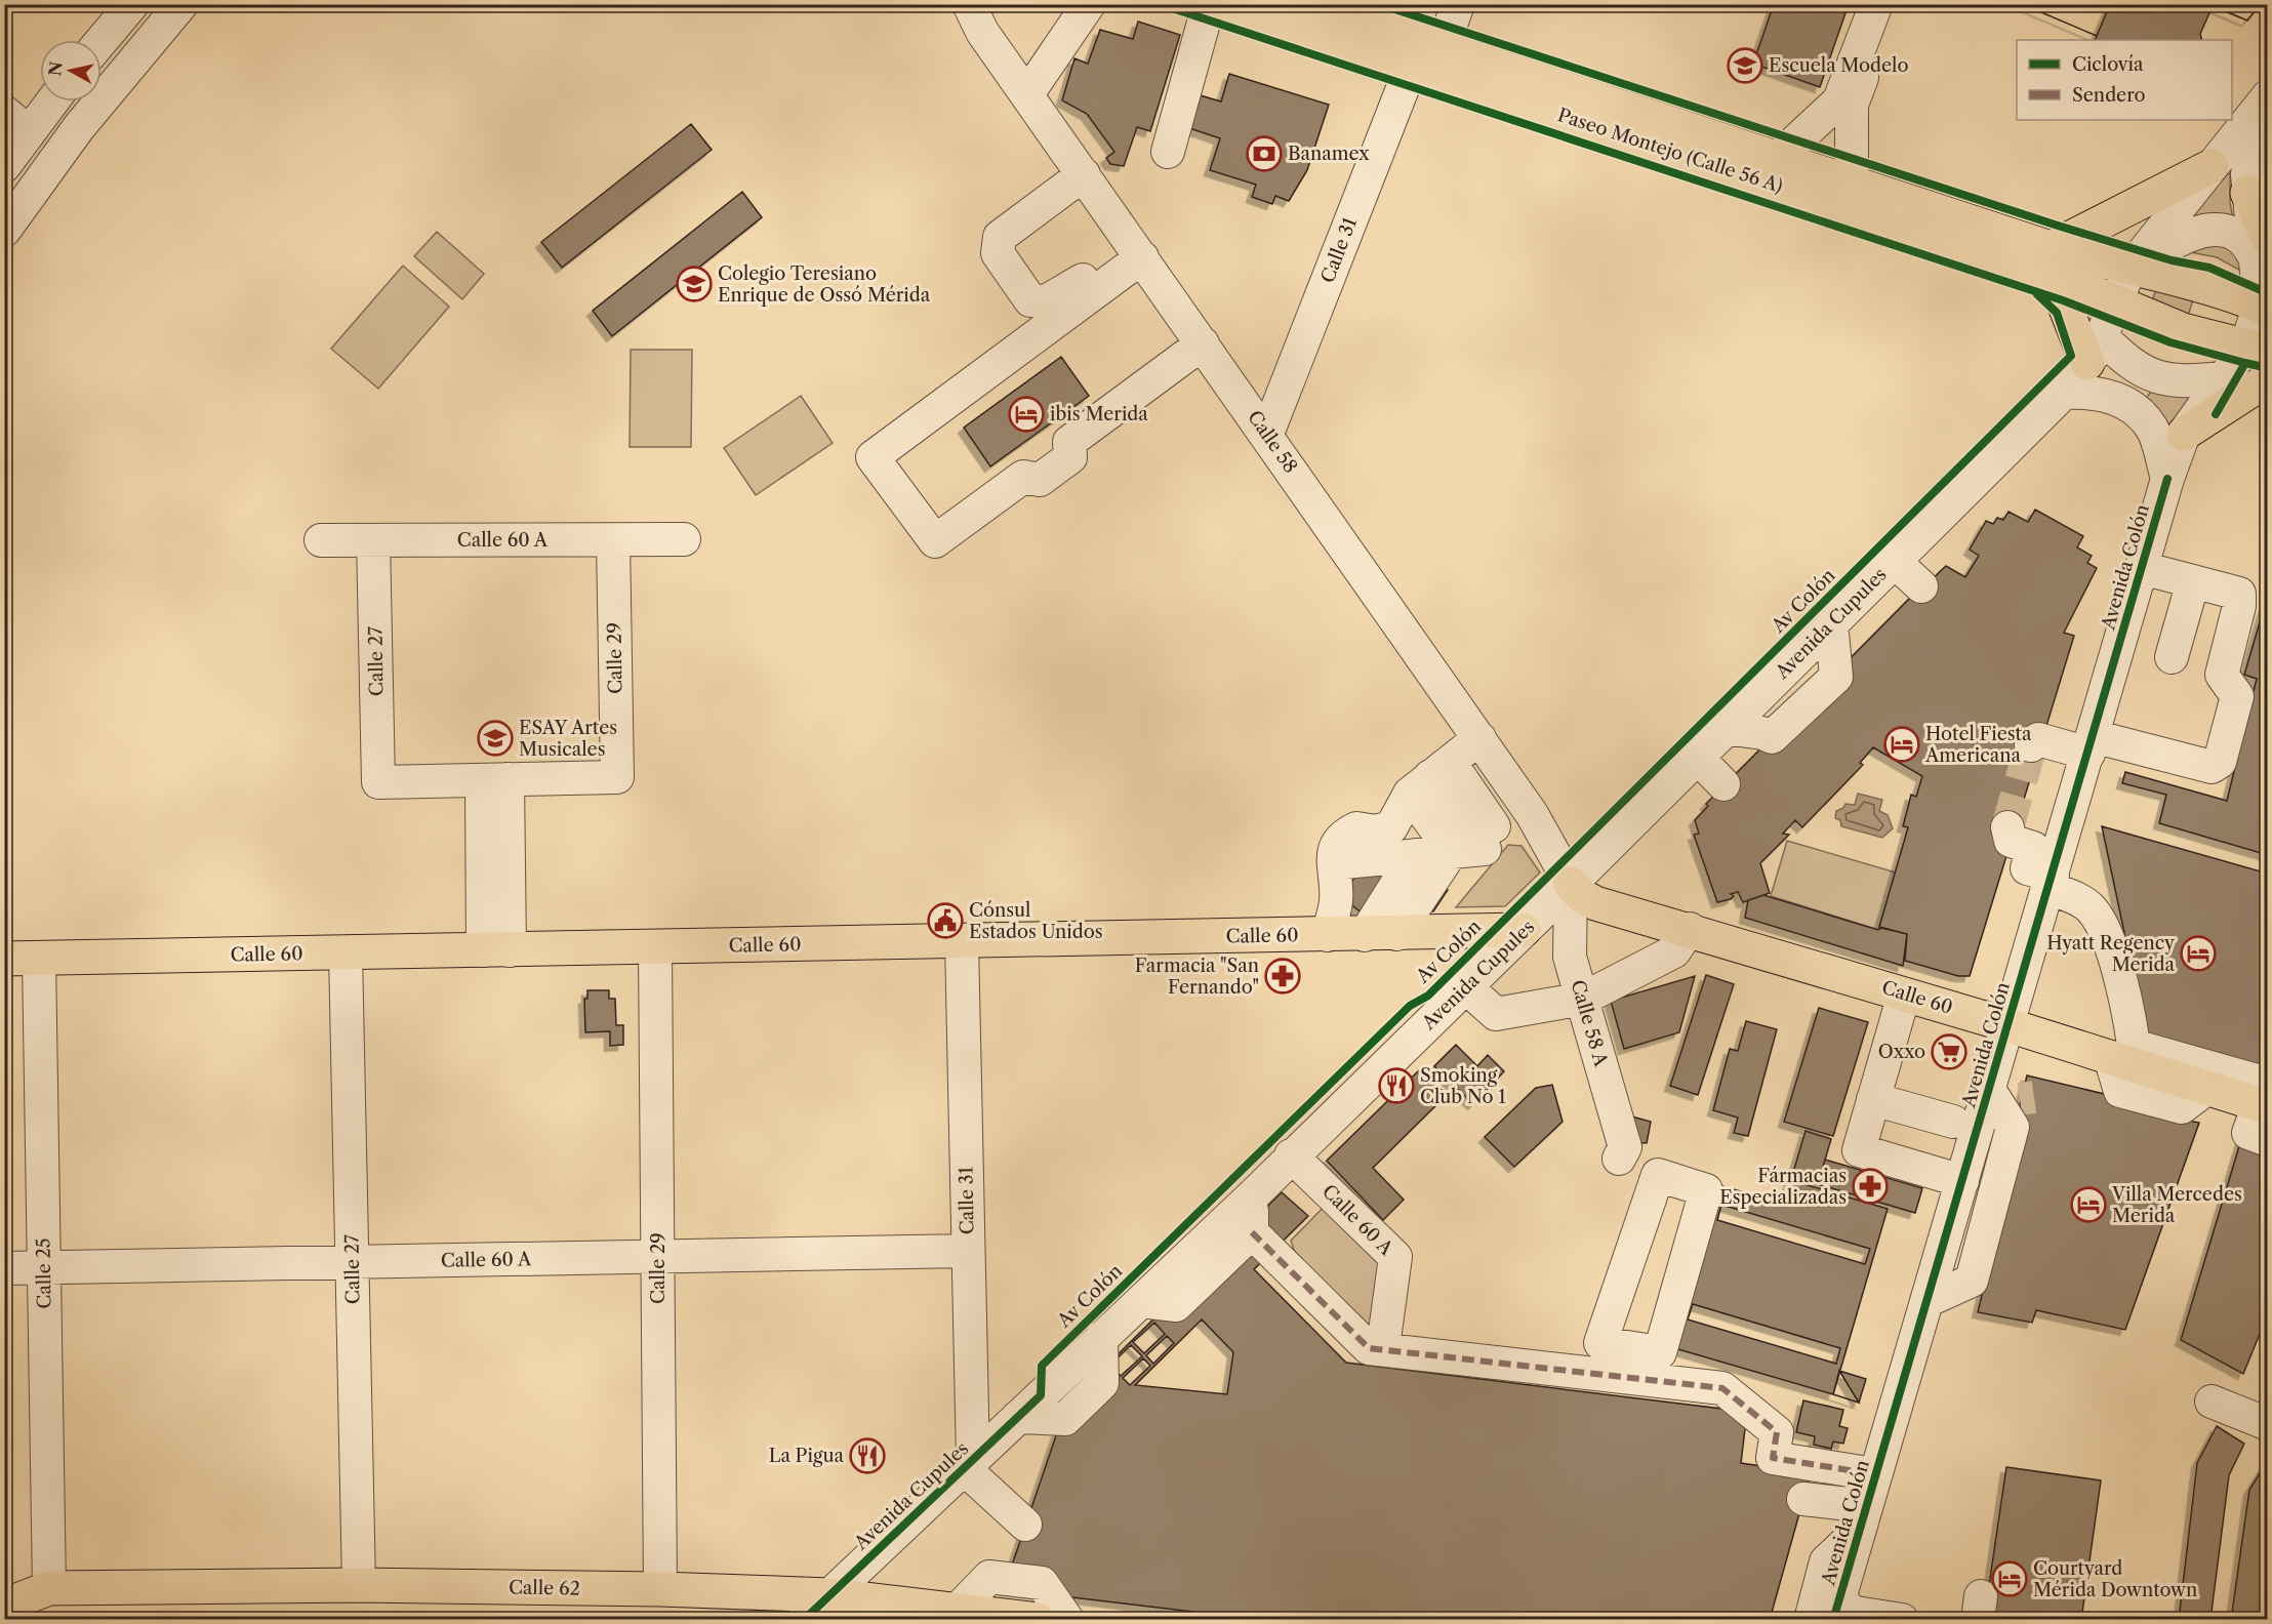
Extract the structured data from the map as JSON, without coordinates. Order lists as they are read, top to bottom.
{
  "streets": {
    "main road": ["Paseo Montejo (Calle 56 A)", "Calle 60", "Calle 62"],
    "street": [
      "Calle 31",
      "Calle 58",
      "Calle 60 A",
      "Avenida Colón",
      "Avenida Cupules",
      "Calle 29",
      "Calle 27",
      "Calle 58 A",
      "Calle 25"
    ],
    "cycle path": ["Av Colón"]
  },
  "crossings": [
    ["Paseo Montejo (Calle 56 A)", "Calle 31"],
    ["Paseo Montejo (Calle 56 A)", "Avenida Colón"],
    ["Paseo Montejo (Calle 56 A)", "Avenida Cupules"],
    ["Calle 31", "Calle 58"],
    ["Calle 31", "Calle 60 A"],
    ["Calle 31", "Avenida Cupules"],
    ["Calle 31", "Calle 60"],
    ["Calle 58", "Avenida Cupules"],
    ["Calle 58", "Calle 60"],
    ["Calle 58", "Calle 58 A"],
    ["Calle 60 A", "Avenida Cupules"],
    ["Calle 60 A", "Calle 29"],
    ["Calle 60 A", "Calle 27"],
    ["Calle 60 A", "Calle 25"],
    ["Avenida Colón", "Calle 60"],
    ["Avenida Cupules", "Calle 60"],
    ["Avenida Cupules", "Calle 58 A"],
    ["Avenida Cupules", "Calle 62"],
    ["Calle 29", "Calle 27"],
    ["Calle 29", "Calle 60"],
    ["Calle 29", "Calle 62"],
    ["Calle 27", "Calle 60"],
    ["Calle 27", "Calle 62"],
    ["Calle 60", "Calle 58 A"],
    ["Calle 60", "Calle 25"],
    ["Calle 25", "Calle 62"]
  ],
  "places": {
    "school or university": ["Escuela Modelo", "Colegio Teresiano Enrique de Ossó Mérida", "ESAY Artes Musicales"],
    "bank": ["Banamex"],
    "hotel": [
      "ibis Merida",
      "Hotel Fiesta Americana",
      "Hyatt Regency Merida",
      "Villa Mercedes Merida",
      "Courtyard Mérida Downtown"
    ],
    "public building": ["Cónsul Estados Unidos"],
    "pharmacy": ["Farmacia \"San Fernando\"", "Fármacias Especializadas"],
    "supermarket": ["Oxxo"],
    "restaurant": ["Smoking Club No 1", "La Pigua"]
  },
  "legend": ["Ciclovía", "Sendero"],
  "north": "left"
}
